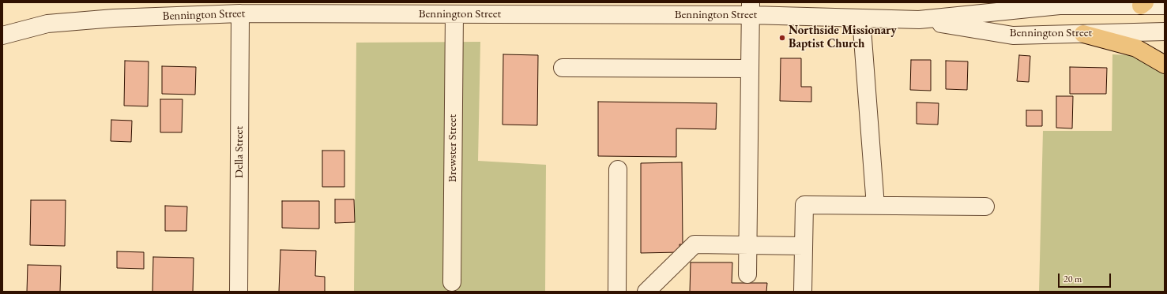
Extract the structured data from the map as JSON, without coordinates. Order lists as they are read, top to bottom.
{
  "streets": {
    "street": ["Bennington Street", "Brewster Street", "Della Street"]
  },
  "crossings": [
    ["Bennington Street", "Brewster Street"],
    ["Bennington Street", "Della Street"]
  ],
  "places": ["Northside Missionary Baptist Church"],
  "scale_bar": "20 m"
}
